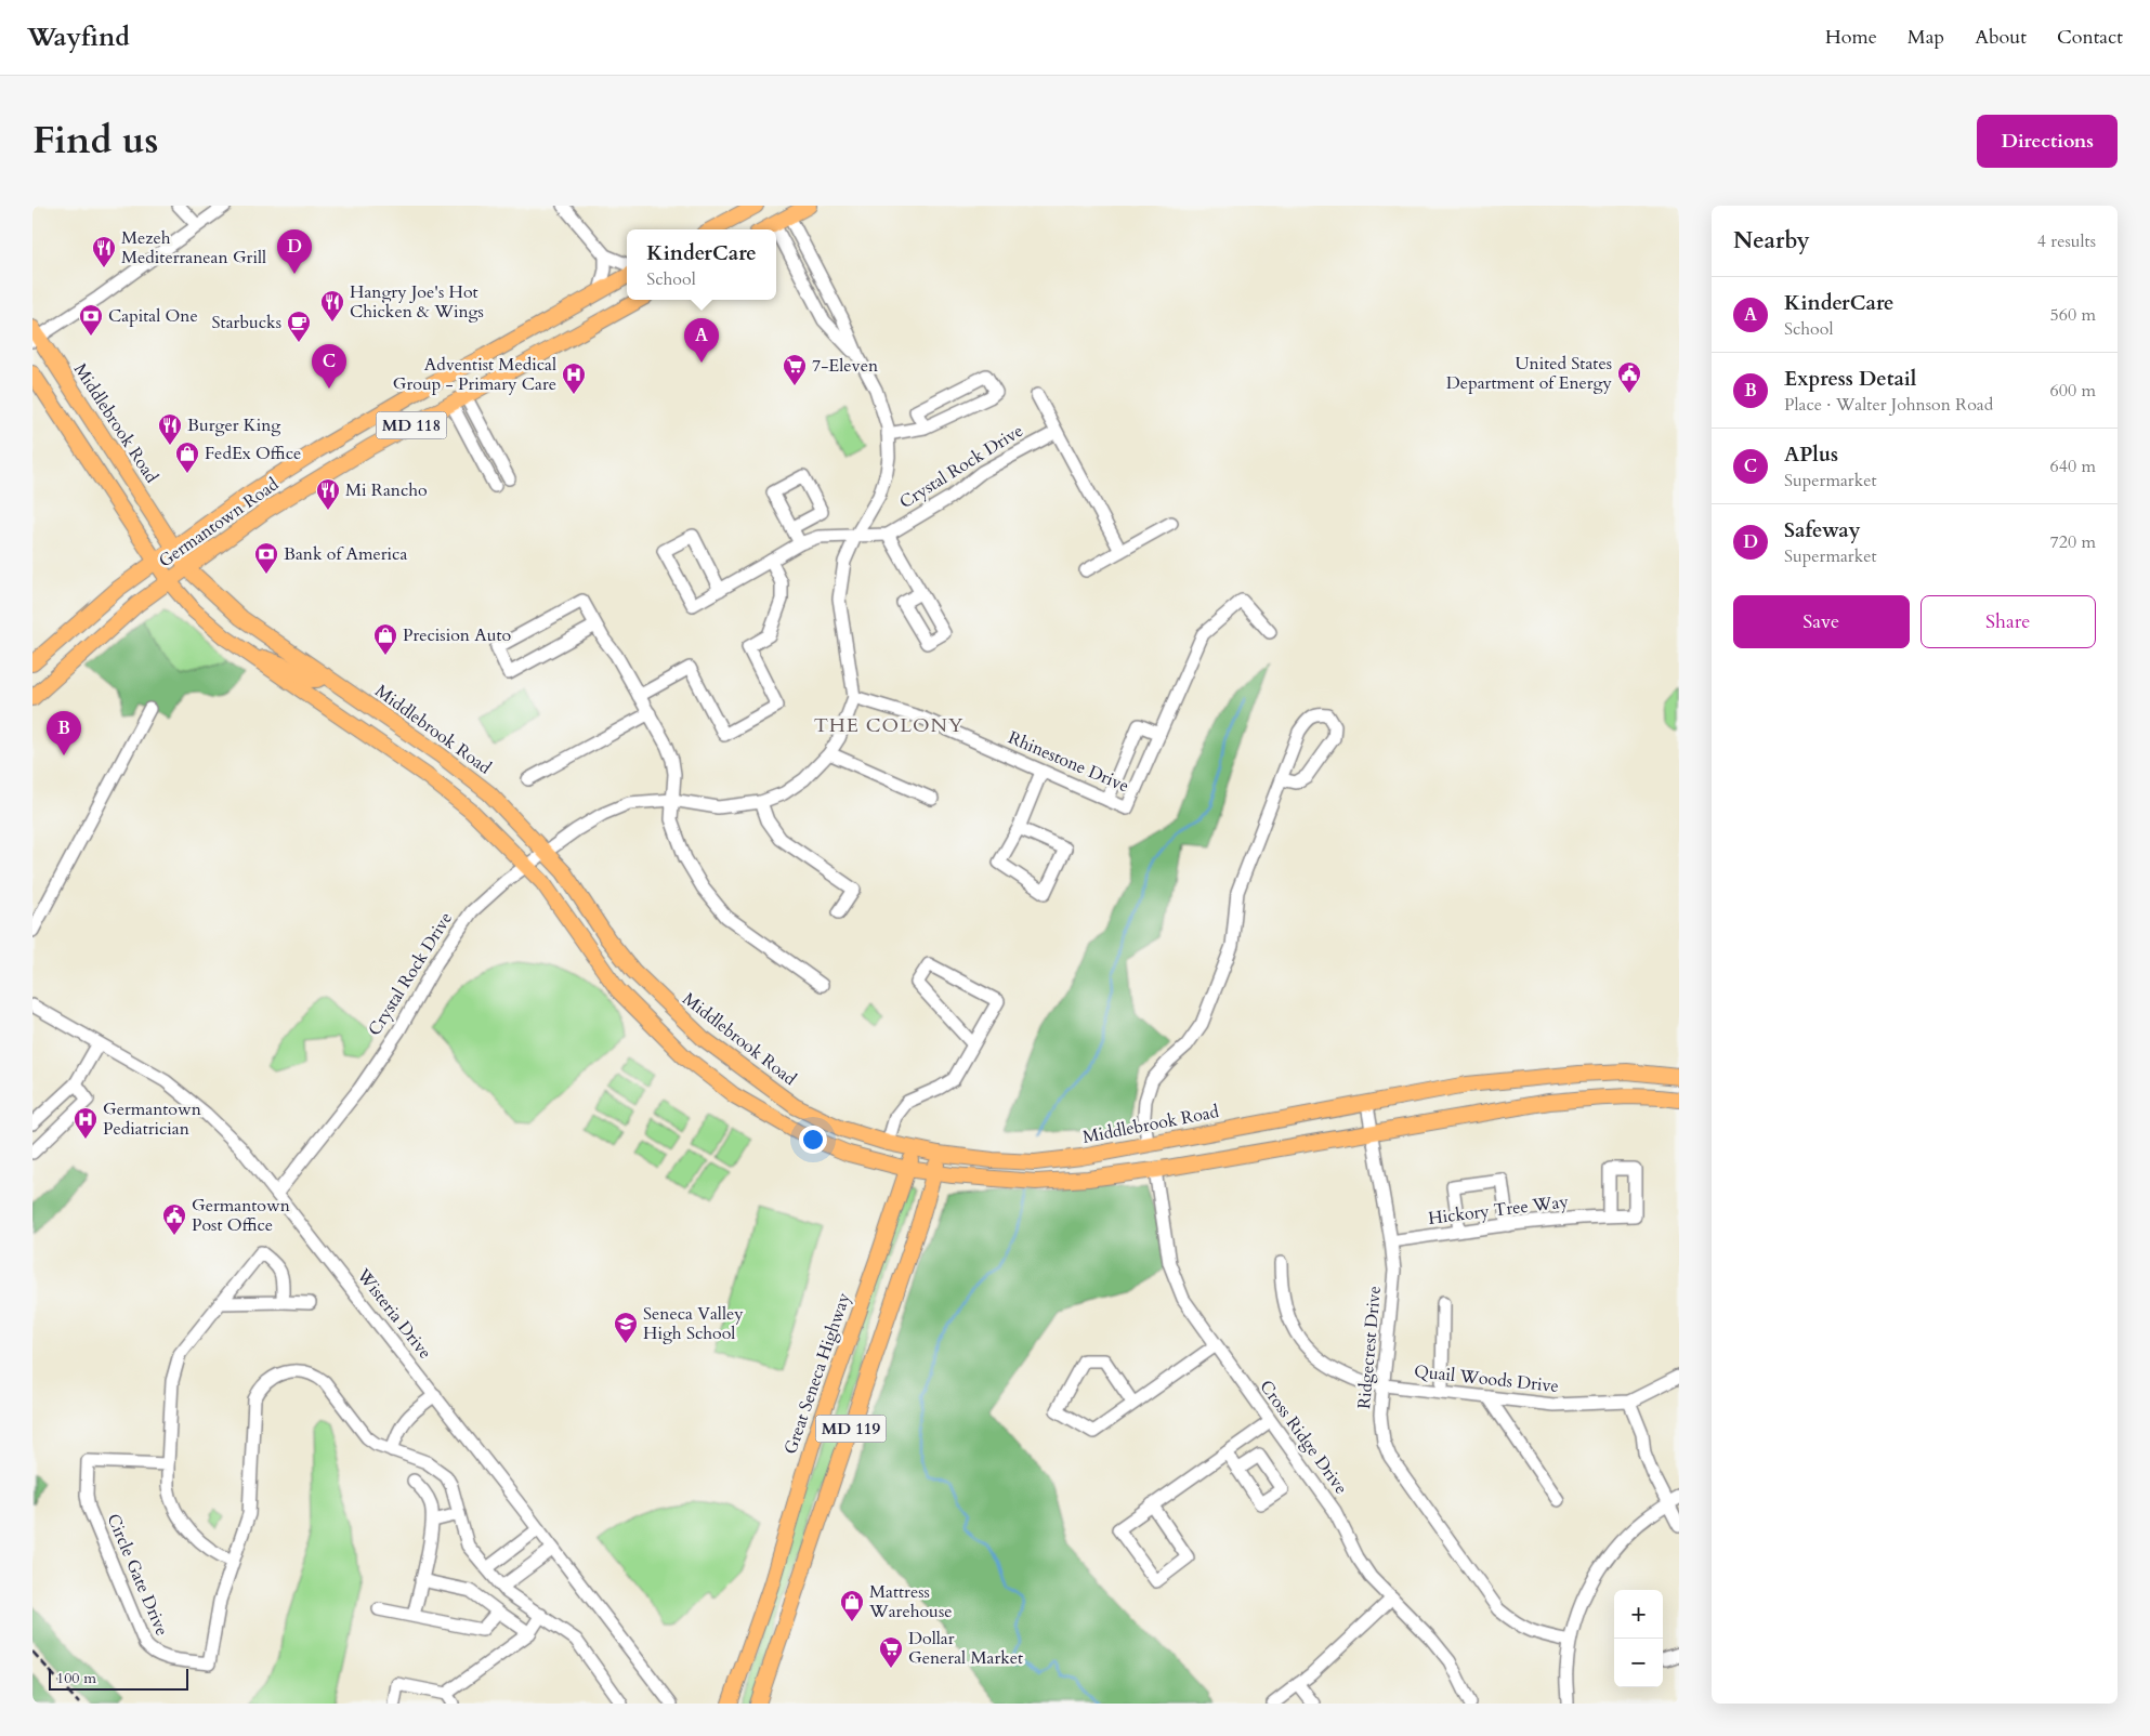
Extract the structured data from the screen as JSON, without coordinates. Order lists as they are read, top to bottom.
{
  "streets": {
    "main road": [
      "Middlebrook Road",
      "MD 118",
      "Crystal Rock Drive",
      "Germantown Road",
      "Great Seneca Highway",
      "MD 119"
    ],
    "street": [
      "Rhinestone Drive",
      "Hickory Tree Way",
      "Wisteria Drive",
      "Ridgecrest Drive",
      "Quail Woods Drive",
      "Cross Ridge Drive",
      "Circle Gate Drive"
    ]
  },
  "crossings": [
    ["Middlebrook Road", "Crystal Rock Drive"],
    ["Middlebrook Road", "Germantown Road"],
    ["Middlebrook Road", "Ridgecrest Drive"],
    ["Middlebrook Road", "Great Seneca Highway"],
    ["Middlebrook Road", "MD 119"],
    ["Crystal Rock Drive", "Rhinestone Drive"],
    ["Crystal Rock Drive", "Wisteria Drive"],
    ["Hickory Tree Way", "Ridgecrest Drive"],
    ["Ridgecrest Drive", "Quail Woods Drive"]
  ],
  "districts": ["THE COLONY"],
  "places": {
    "restaurant": [
      "Mezeh Mediterranean Grill",
      "Hangry Joe's Hot Chicken & Wings",
      "Burger King",
      "Mi Rancho"
    ],
    "bank": ["Capital One", "Bank of America"],
    "cafe": ["Starbucks"],
    "supermarket": ["7-Eleven", "Dollar General Market"],
    "public building": ["United States Department of Energy", "Germantown Post Office"],
    "hospital": ["Adventist Medical Group - Primary Care", "Germantown Pediatrician"],
    "shop": ["FedEx Office", "Precision Auto", "Mattress Warehouse"],
    "school or university": ["Seneca Valley High School"]
  },
  "scale_bar": "100 m",
  "page": {
    "header": "Wayfind",
    "nav": [
      "Home",
      "Map",
      "About",
      "Contact"
    ],
    "title": "Find us",
    "buttons": [
      "Directions",
      ["Save", "Share"]
    ],
    "heading": ["Nearby", "4 results"],
    "popup": ["KinderCare", "School"],
    "pins": [
      "D",
      "A",
      "C",
      "B"
    ],
    "list": [
      {
        "mark": "A",
        "name": "KinderCare",
        "note": "School",
        "value": "560 m"
      },
      {
        "mark": "B",
        "name": "Express Detail",
        "note": "Place · Walter Johnson Road",
        "value": "600 m"
      },
      {
        "mark": "C",
        "name": "APlus",
        "note": "Supermarket",
        "value": "640 m"
      },
      {
        "mark": "D",
        "name": "Safeway",
        "note": "Supermarket",
        "value": "720 m"
      }
    ],
    "map_buttons": ["+", "−"],
    "scale": "100 m"
  }
}
